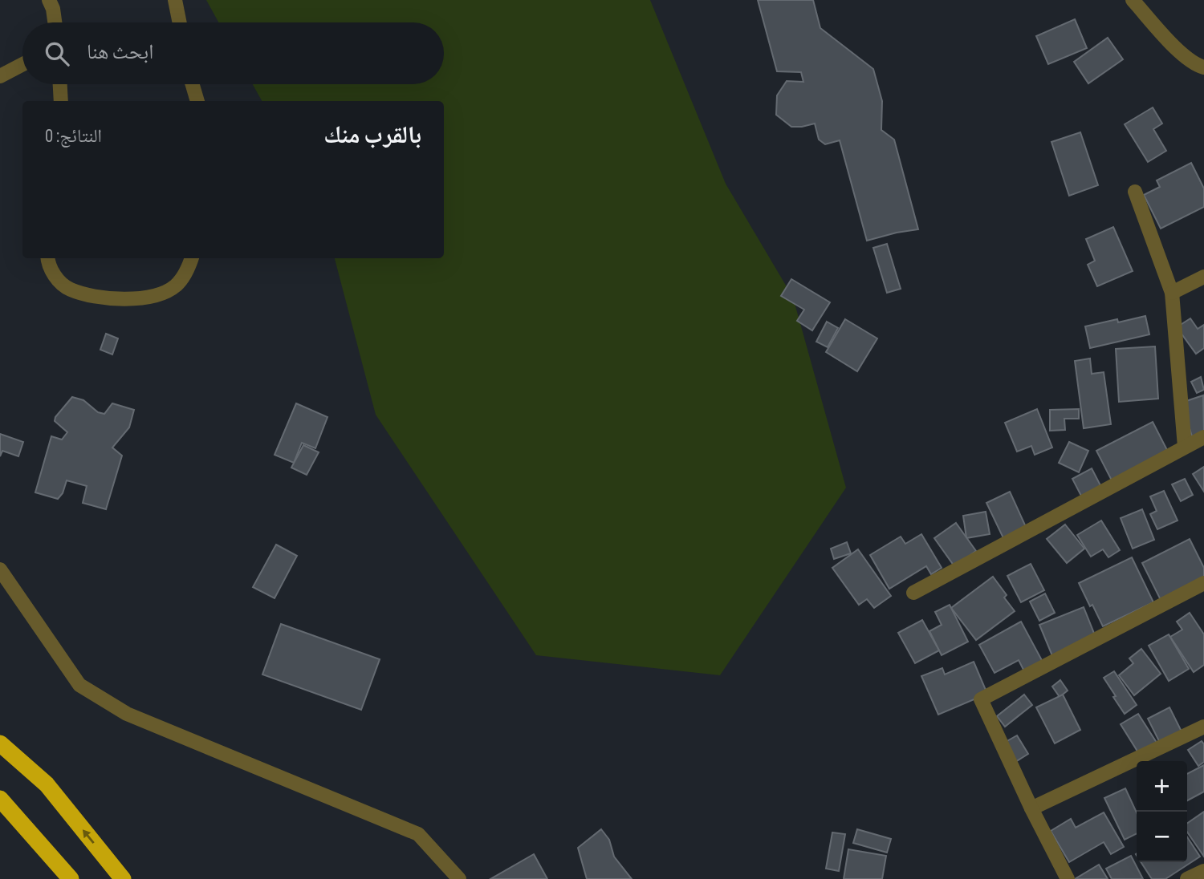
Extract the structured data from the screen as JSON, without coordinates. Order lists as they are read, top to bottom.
{
  "page": {
    "search": "ابحث هنا",
    "heading": ["بالقرب منك", "النتائج: 0"],
    "map_buttons": ["+", "−"]
  }
}
